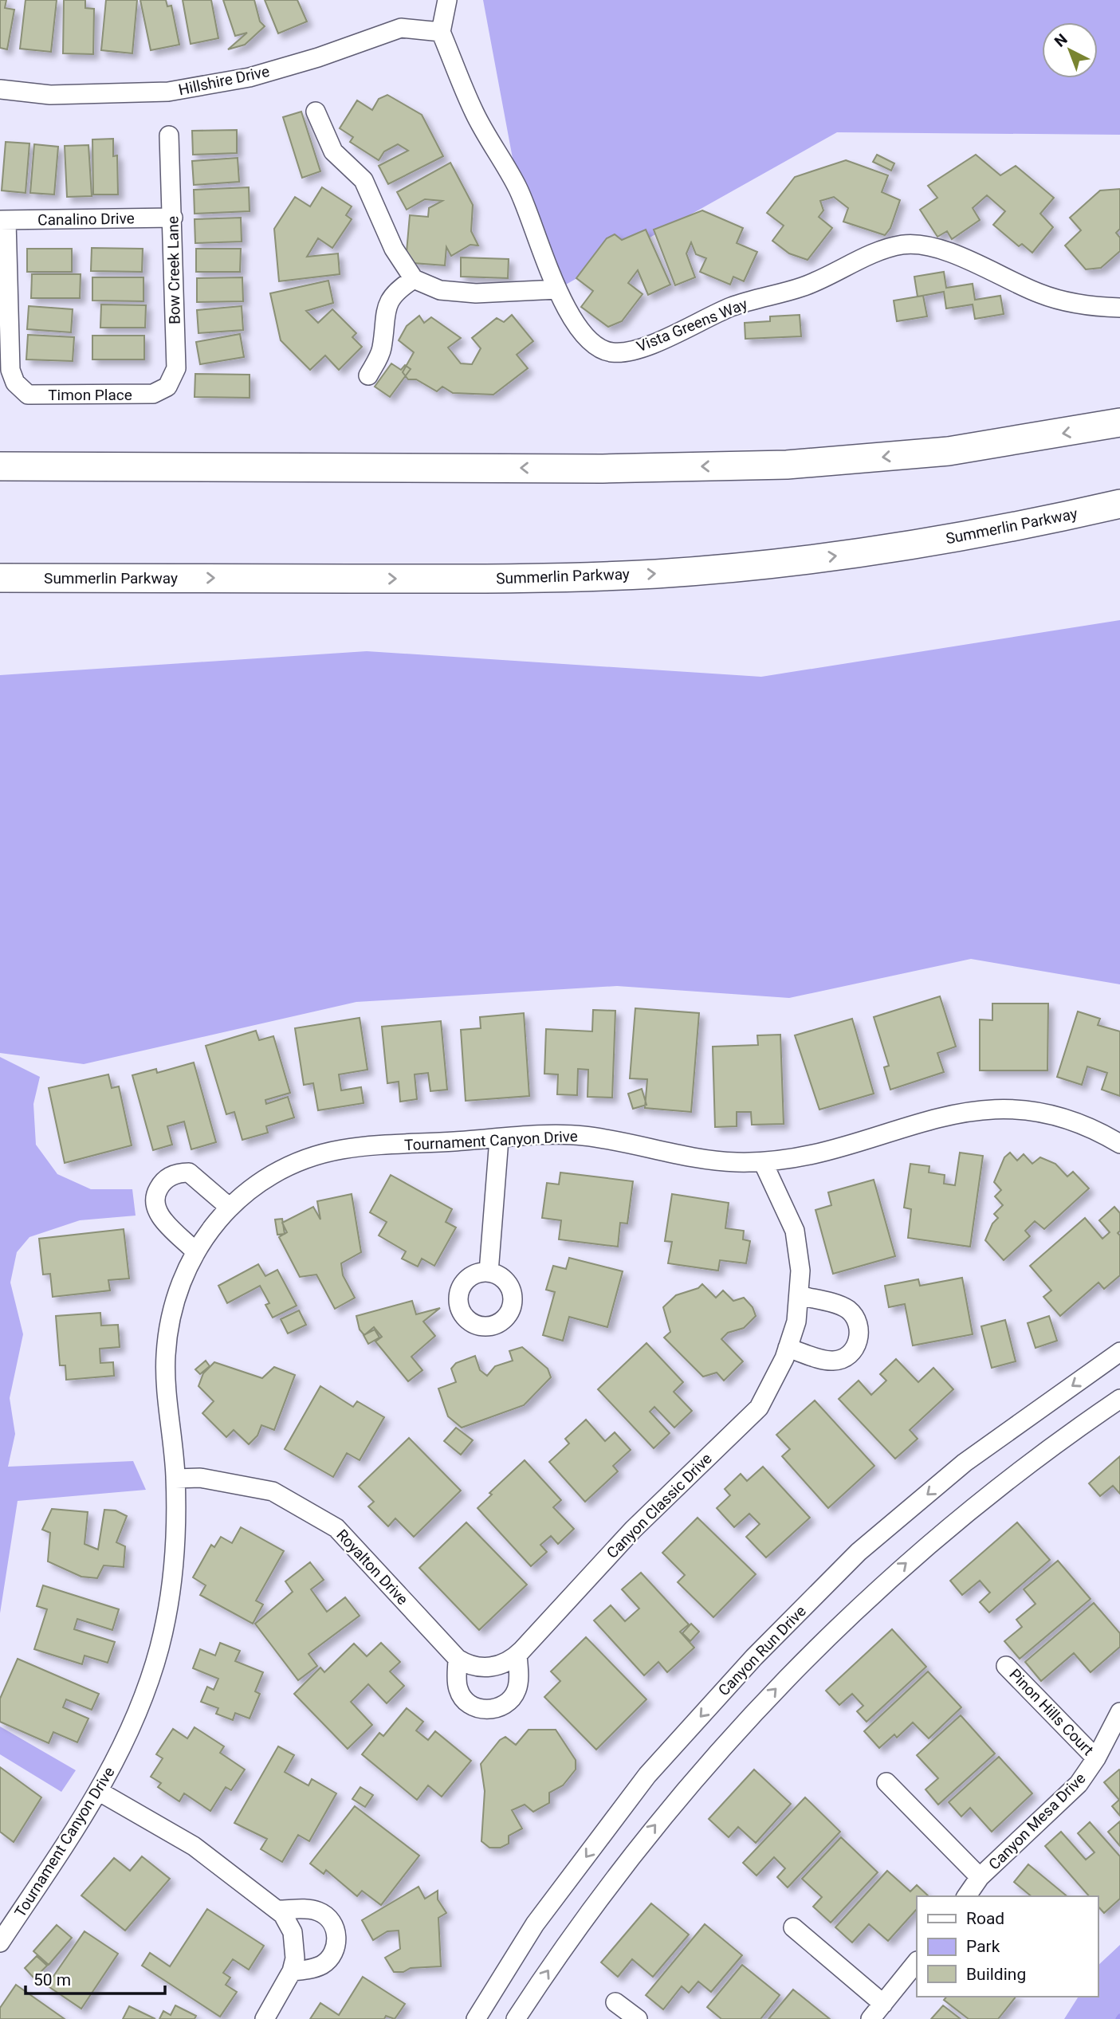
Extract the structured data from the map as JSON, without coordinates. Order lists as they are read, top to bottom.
{
  "streets": {
    "highway": ["Summerlin Parkway"],
    "street": [
      "Hillshire Drive",
      "Canalino Drive",
      "Bow Creek Lane",
      "Vista Greens Way",
      "Timon Place",
      "Tournament Canyon Drive",
      "Canyon Classic Drive",
      "Royalton Drive",
      "Canyon Run Drive",
      "Pinon Hills Court",
      "Canyon Mesa Drive"
    ]
  },
  "crossings": [
    ["Hillshire Drive", "Vista Greens Way"],
    ["Canalino Drive", "Bow Creek Lane"],
    ["Canalino Drive", "Timon Place"],
    ["Bow Creek Lane", "Timon Place"],
    ["Tournament Canyon Drive", "Canyon Classic Drive"],
    ["Tournament Canyon Drive", "Royalton Drive"],
    ["Canyon Classic Drive", "Royalton Drive"],
    ["Pinon Hills Court", "Canyon Mesa Drive"]
  ],
  "legend": ["Road", "Park", "Building"],
  "scale_bar": "50 m",
  "north": "top left"
}
